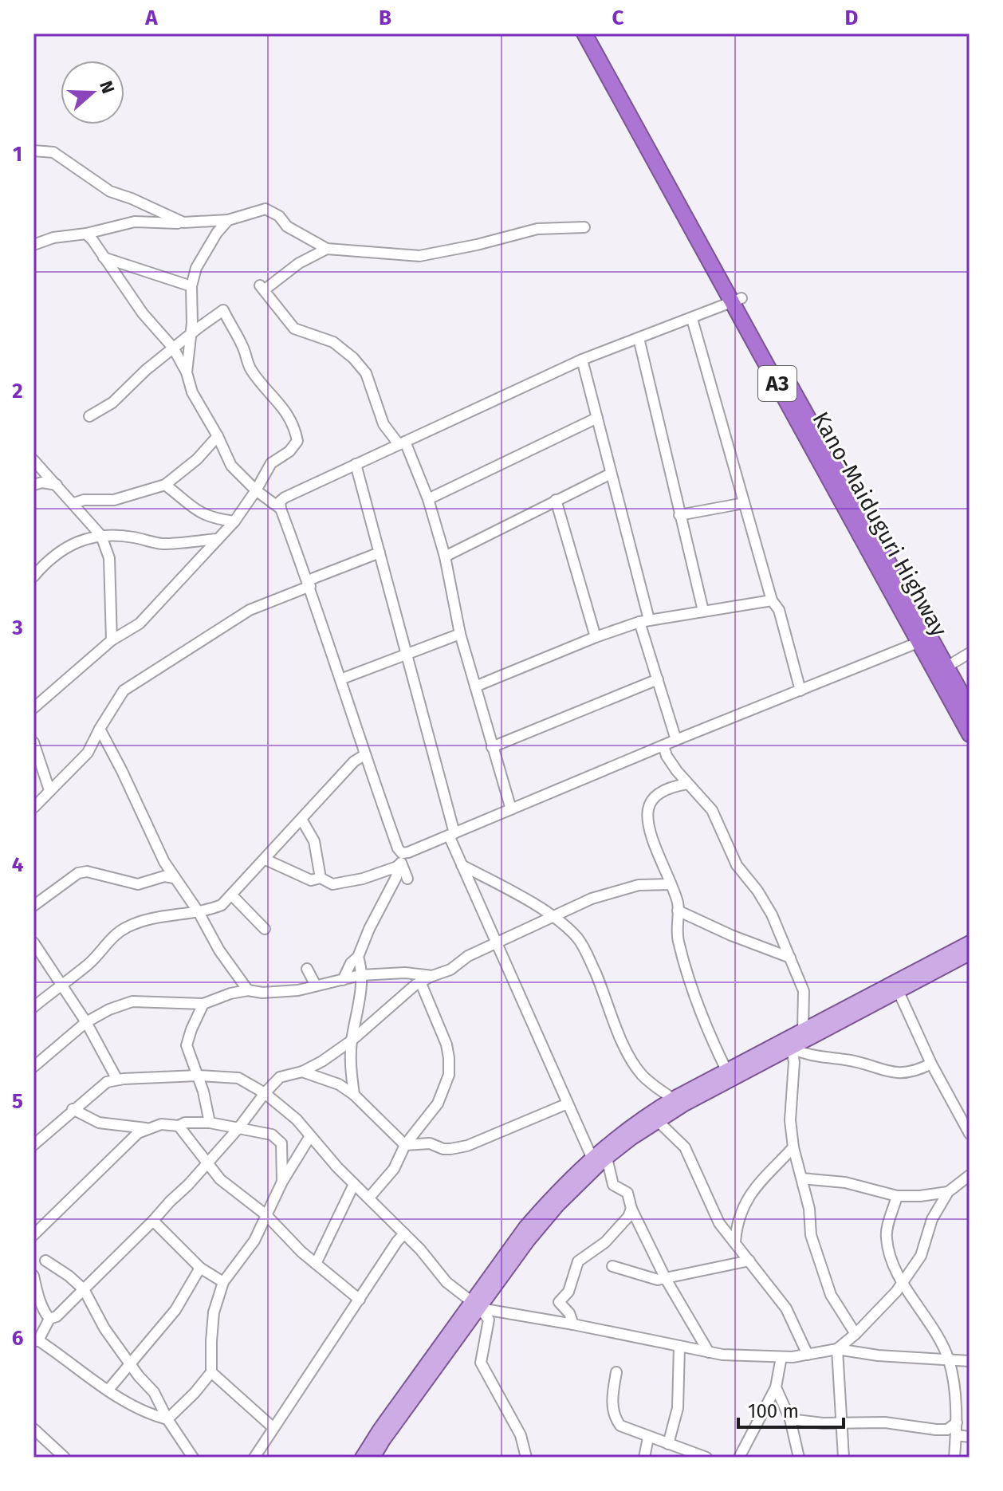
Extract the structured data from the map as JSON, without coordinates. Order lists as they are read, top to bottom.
{
  "streets": {
    "highway": ["A3", "Kano-Maiduguri Highway"]
  },
  "scale_bar": "100 m",
  "north": "right",
  "grid": {
    "columns": [
      "A",
      "B",
      "C",
      "D"
    ],
    "rows": [
      "1",
      "2",
      "3",
      "4",
      "5",
      "6"
    ]
  }
}
